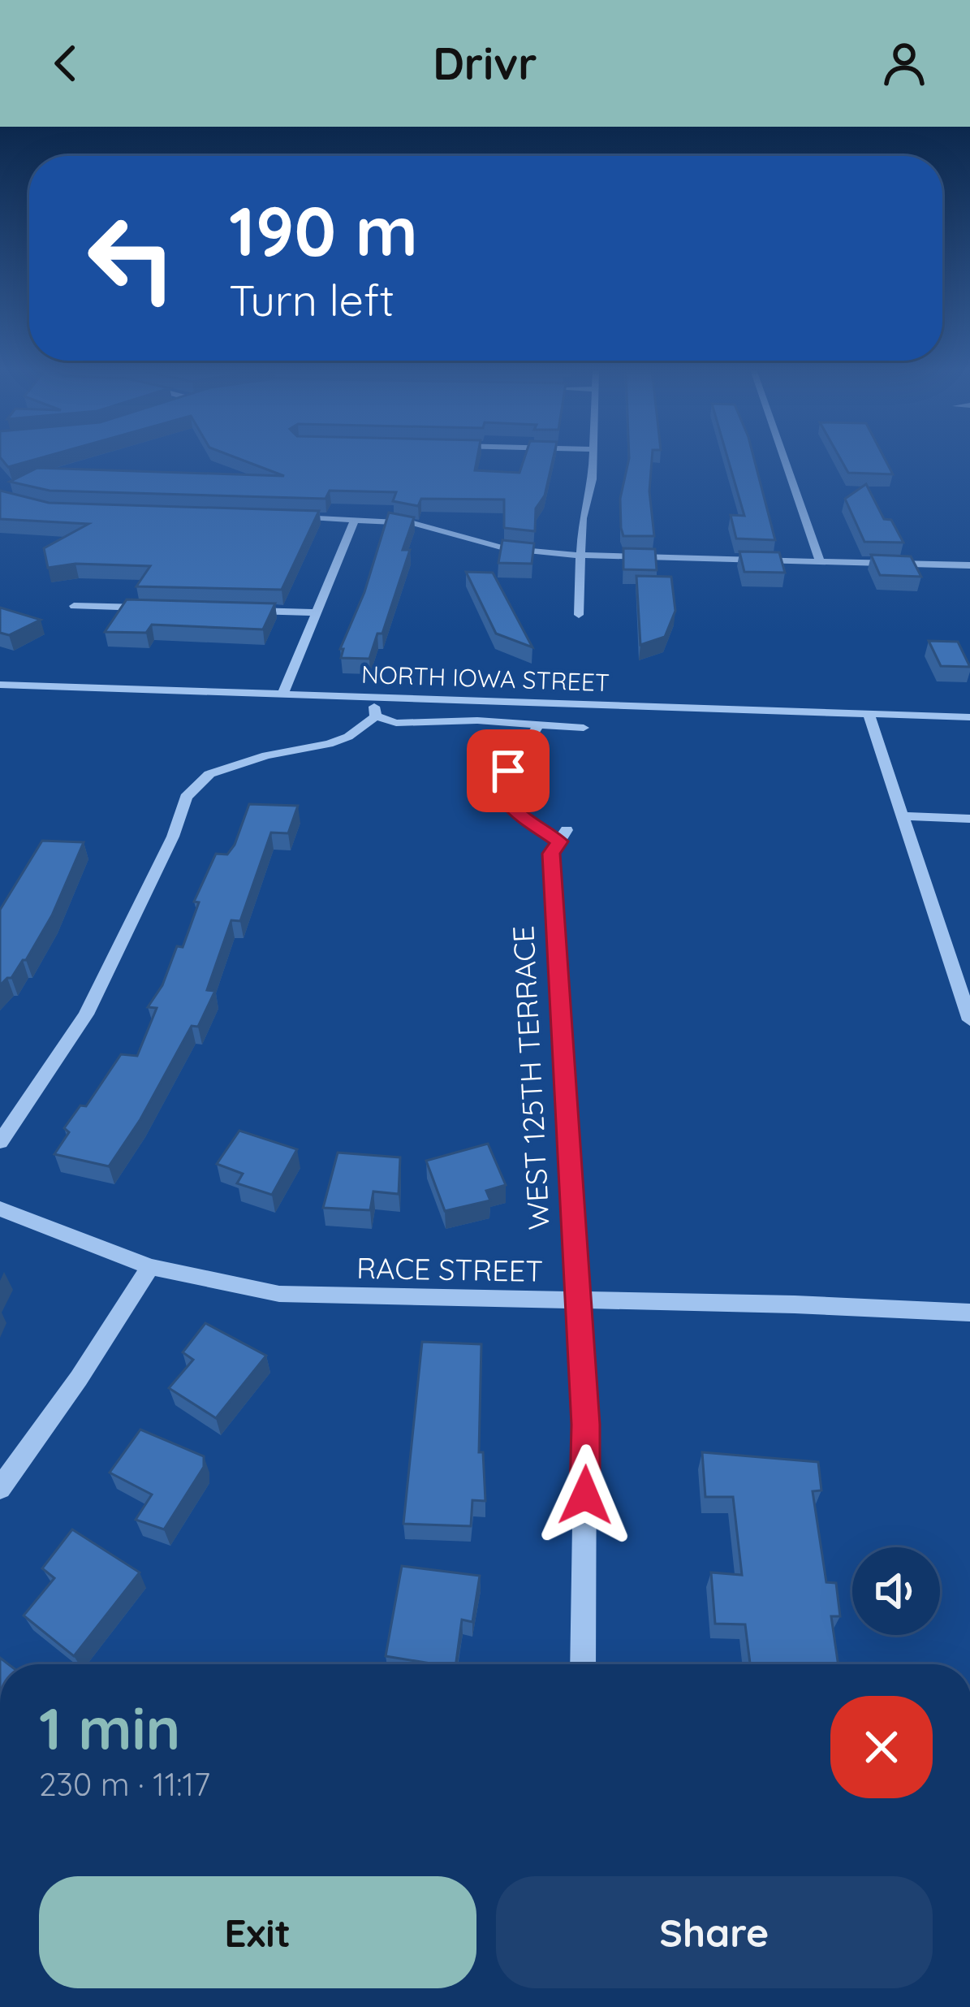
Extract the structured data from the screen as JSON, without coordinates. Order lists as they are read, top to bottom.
{
  "streets": {
    "street": ["NORTH IOWA STREET", "WEST 125TH TERRACE", "RACE STREET"]
  },
  "crossings": [
    ["WEST 125TH TERRACE", "RACE STREET"]
  ],
  "page": {
    "header": "Drivr",
    "turn": ["190 m", "Turn left"],
    "heading": ["1 min", "230 m · 11:17"],
    "buttons": ["Exit", "Share"]
  }
}
